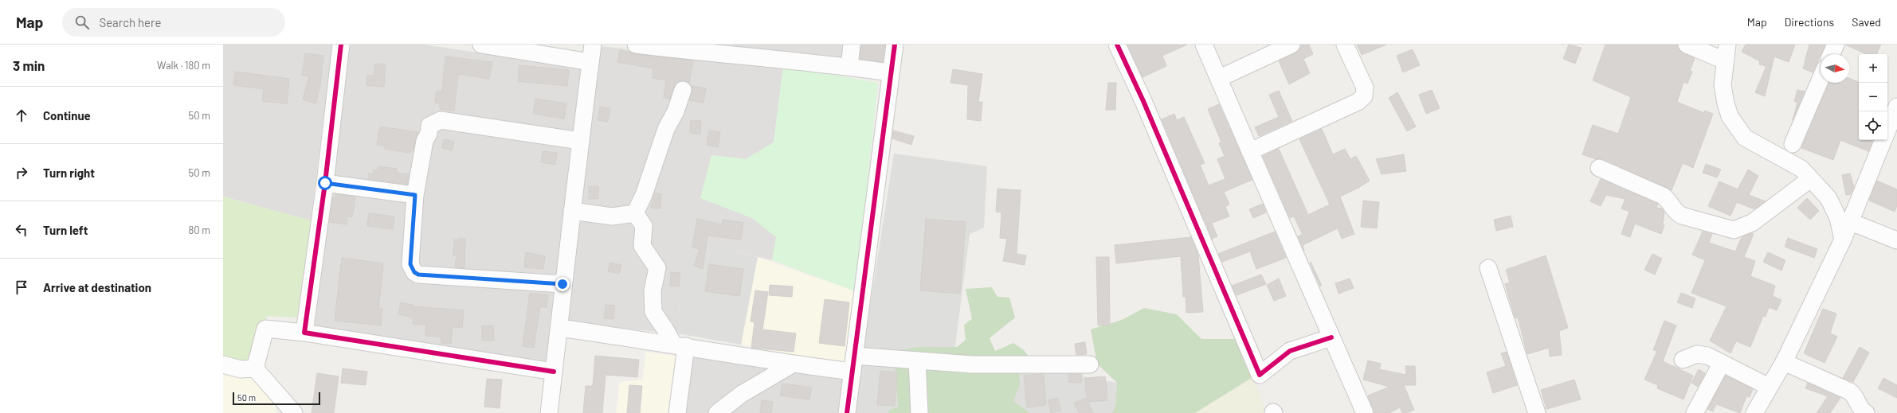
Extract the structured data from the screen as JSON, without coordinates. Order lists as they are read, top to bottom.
{
  "scale_bar": "50 m",
  "north": "right",
  "page": {
    "header": "Map",
    "search": "Search here",
    "nav": ["Map", "Directions", "Saved"],
    "heading": ["3 min", "Walk · 180 m"],
    "map_buttons": ["+", "−"],
    "list": [
      ["Continue", "50 m"],
      ["Turn right", "50 m"],
      ["Turn left", "80 m"],
      "Arrive at destination"
    ],
    "scale": "50 m"
  }
}
